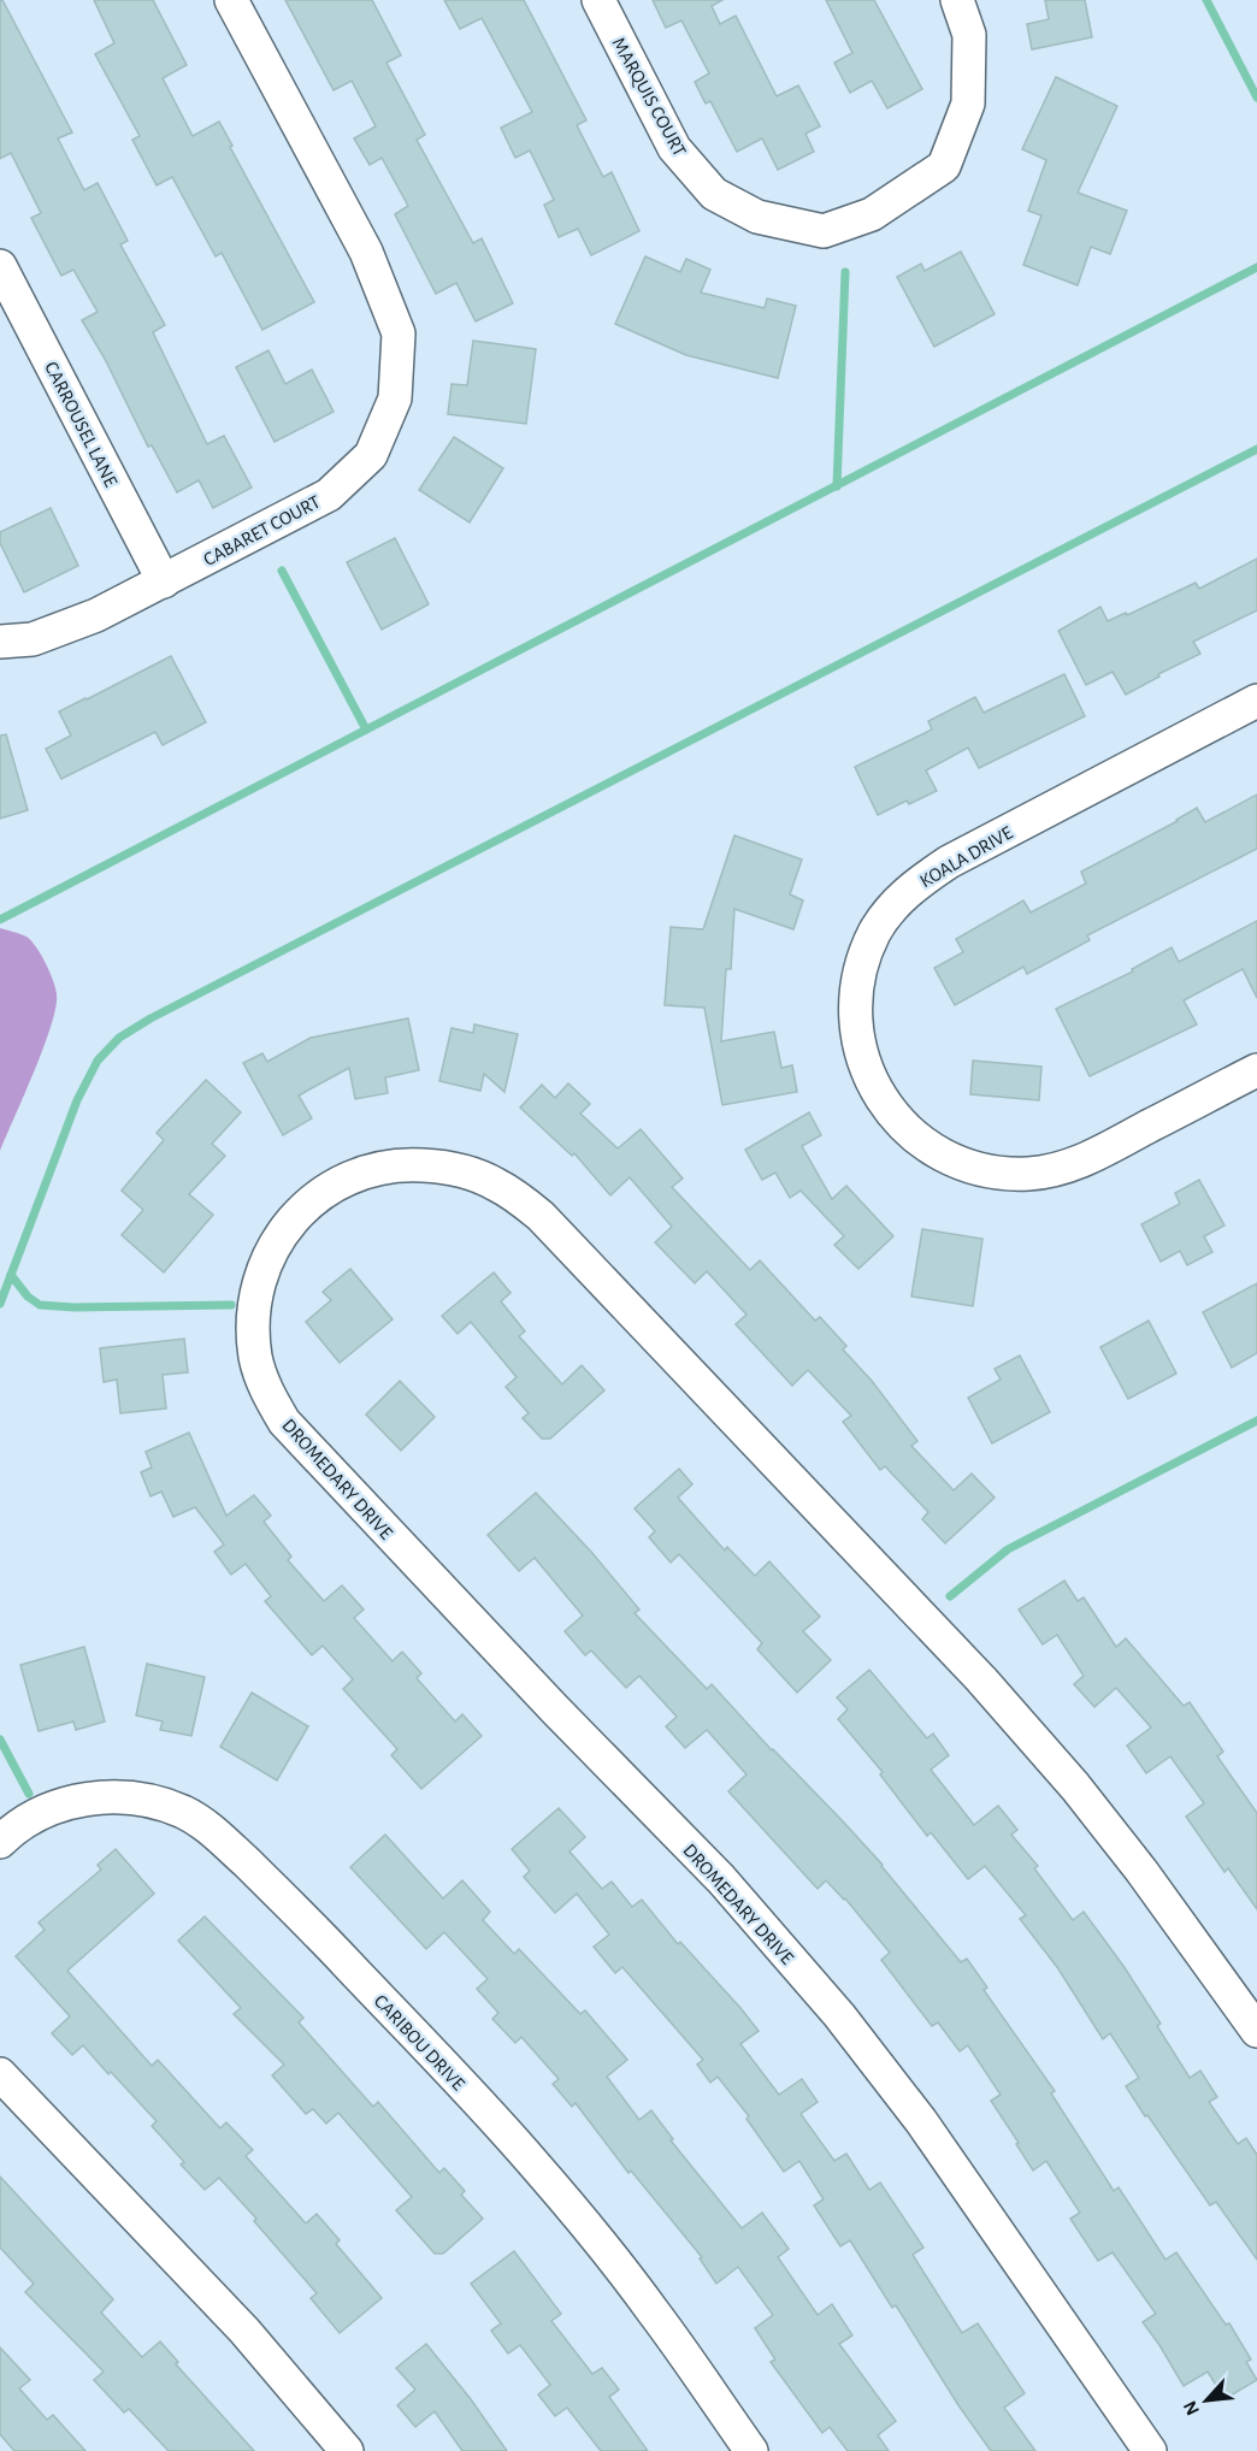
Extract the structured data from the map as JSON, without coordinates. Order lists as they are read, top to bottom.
{
  "streets": {
    "street": [
      "MARQUIS COURT",
      "CARROUSEL LANE",
      "CABARET COURT",
      "KOALA DRIVE",
      "DROMEDARY DRIVE",
      "CARIBOU DRIVE"
    ]
  },
  "crossings": [
    ["CARROUSEL LANE", "CABARET COURT"]
  ],
  "north": "bottom left"
}
